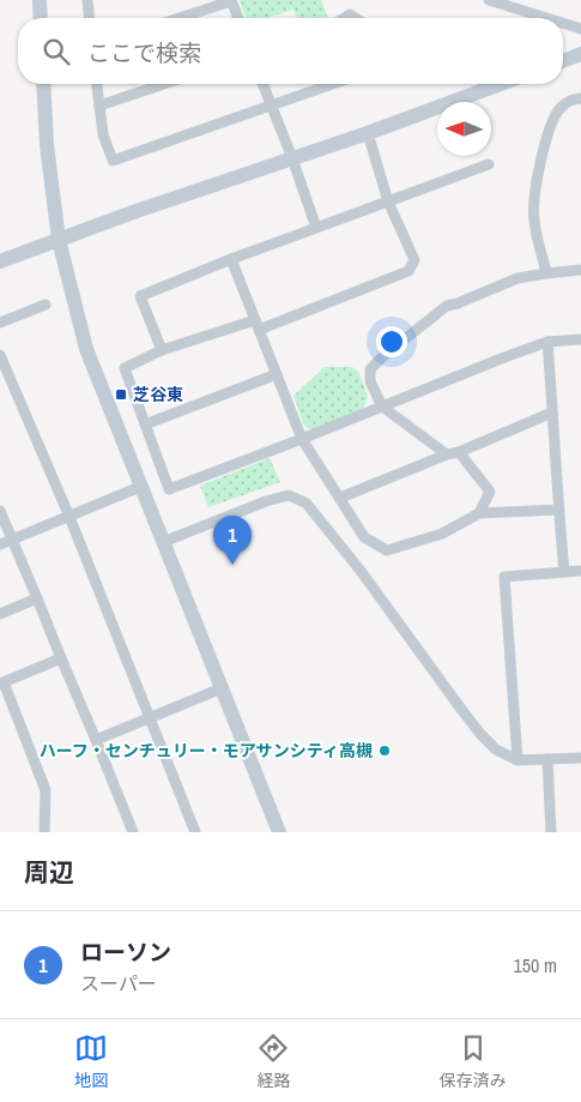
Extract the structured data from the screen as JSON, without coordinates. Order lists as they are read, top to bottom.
{
  "places": {
    "transit": ["芝谷東"],
    "other": ["ハーフ・センチュリー・モアサンシティ高槻"]
  },
  "north": "left",
  "page": {
    "search": "ここで検索",
    "pins": "1",
    "heading": "周辺",
    "list": [
      {
        "mark": "1",
        "name": "ローソン",
        "note": "スーパー",
        "value": "150 m"
      }
    ],
    "nav": ["地図", "経路", "保存済み"]
  }
}
